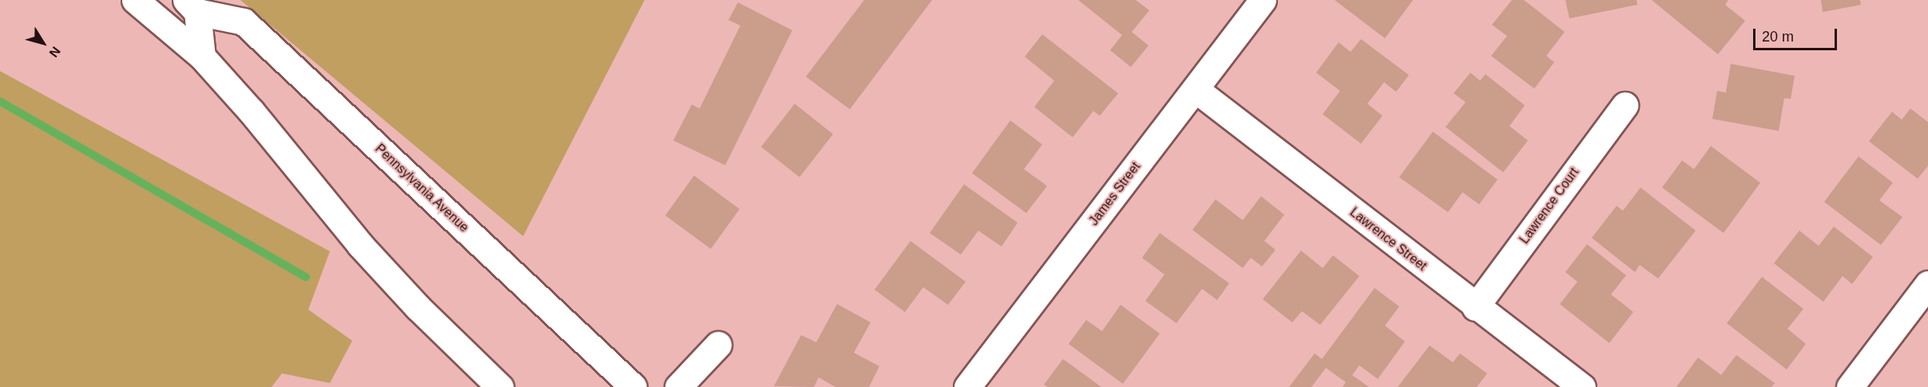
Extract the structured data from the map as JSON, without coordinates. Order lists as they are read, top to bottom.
{
  "streets": {
    "main road": [
      "Pennsylvania Avenue",
      "James Street",
      "Lawrence Court",
      "Lawrence Street"
    ]
  },
  "crossings": [
    ["James Street", "Lawrence Street"],
    ["Lawrence Court", "Lawrence Street"]
  ],
  "scale_bar": "20 m",
  "north": "bottom right"
}
